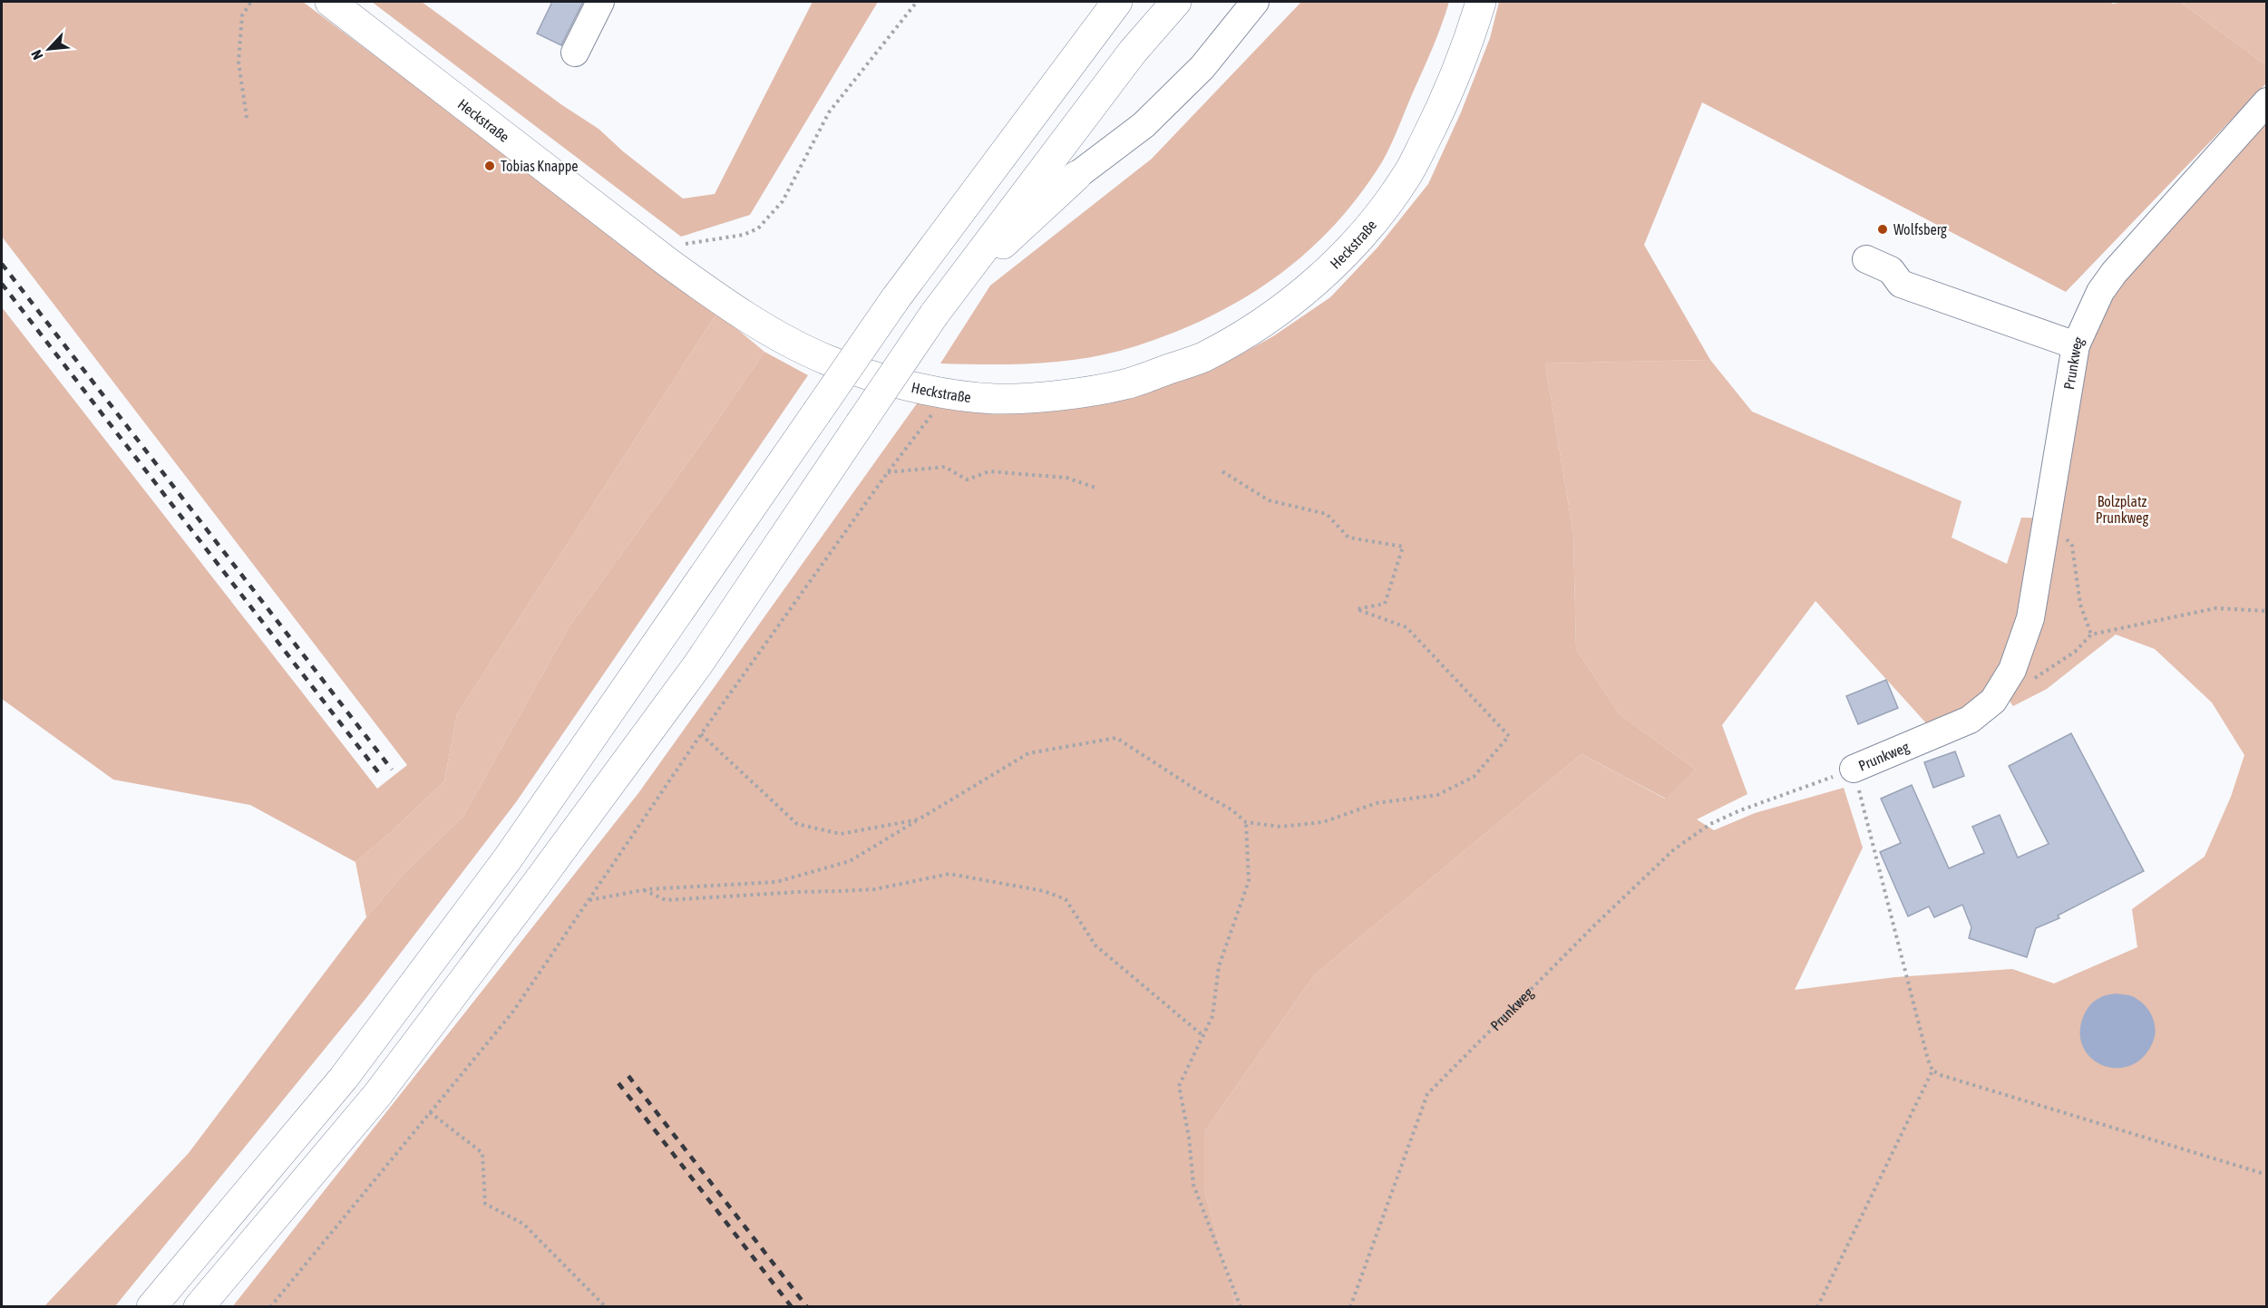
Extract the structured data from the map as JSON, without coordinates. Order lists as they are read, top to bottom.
{
  "streets": {
    "main road": ["Heckstraße"],
    "street": ["Prunkweg"]
  },
  "parks": ["Bolzplatz Prunkweg"],
  "places": ["Tobias Knappe", "Wolfsberg"],
  "north": "bottom left"
}
